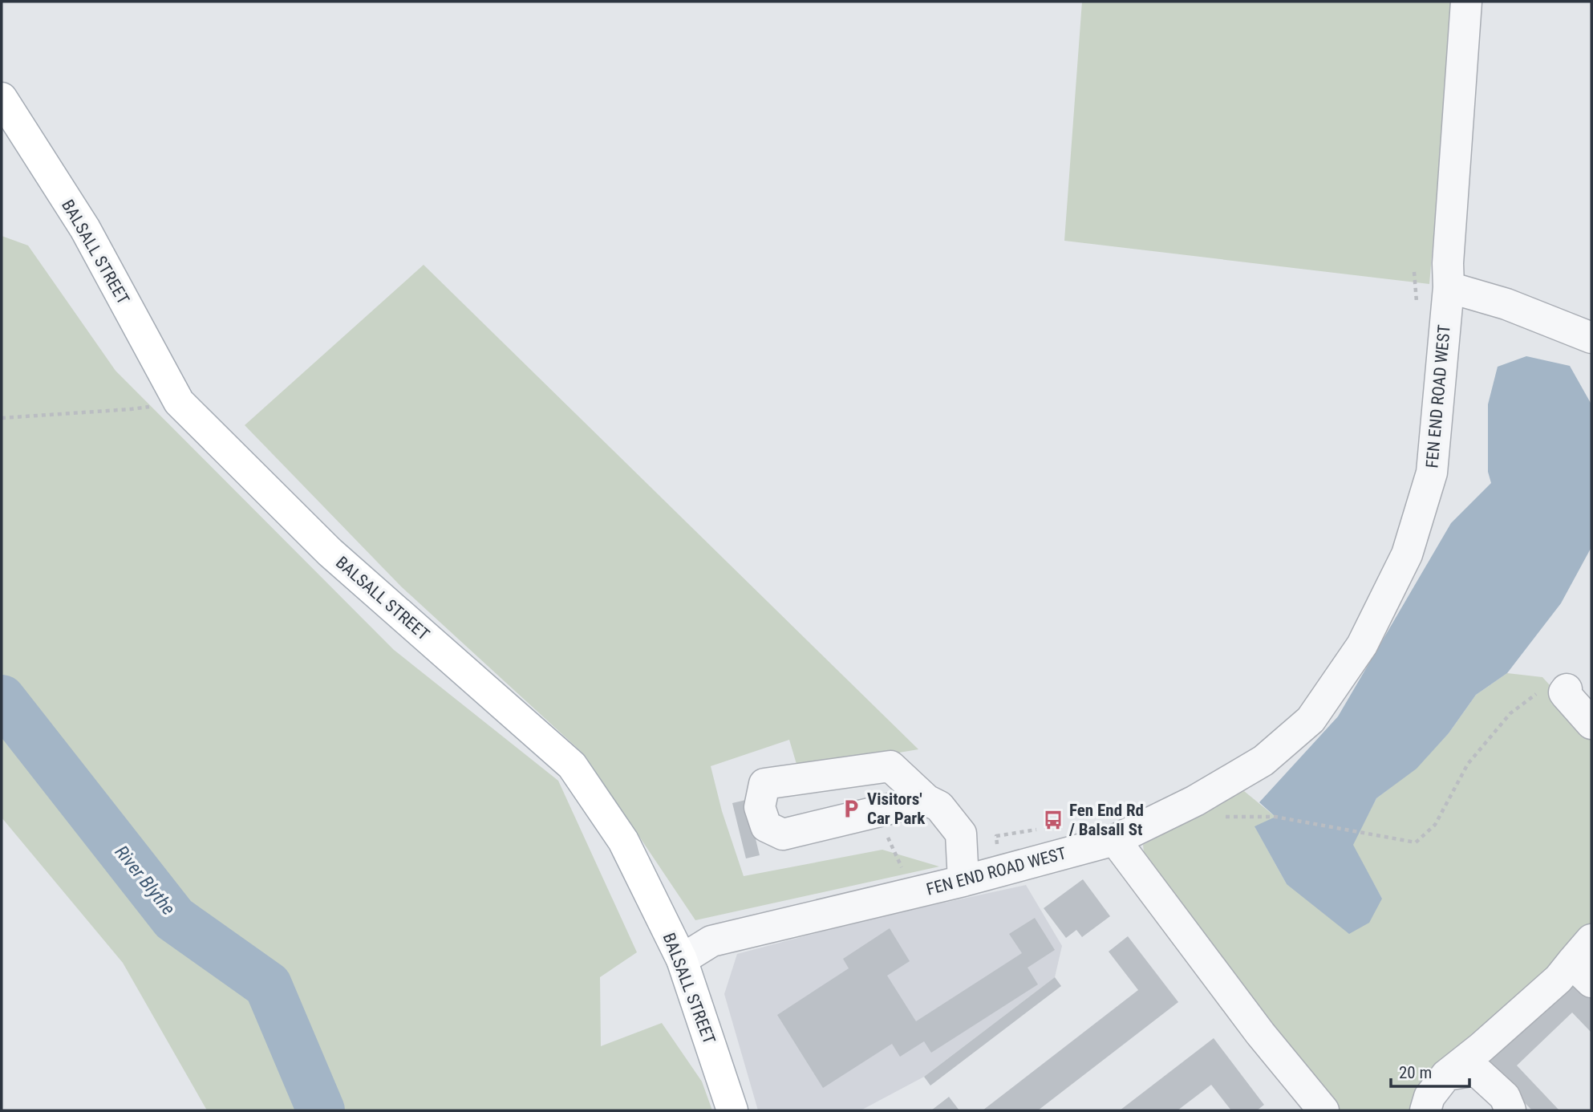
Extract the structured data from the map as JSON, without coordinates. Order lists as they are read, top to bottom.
{
  "streets": {
    "main road": ["BALSALL STREET"],
    "street": ["FEN END ROAD WEST"]
  },
  "crossings": [
    ["BALSALL STREET", "FEN END ROAD WEST"]
  ],
  "water": ["River Blythe"],
  "places": {
    "parking": ["Visitors' Car Park"],
    "bus stop": ["Fen End Rd / Balsall St"]
  },
  "scale_bar": "20 m"
}
